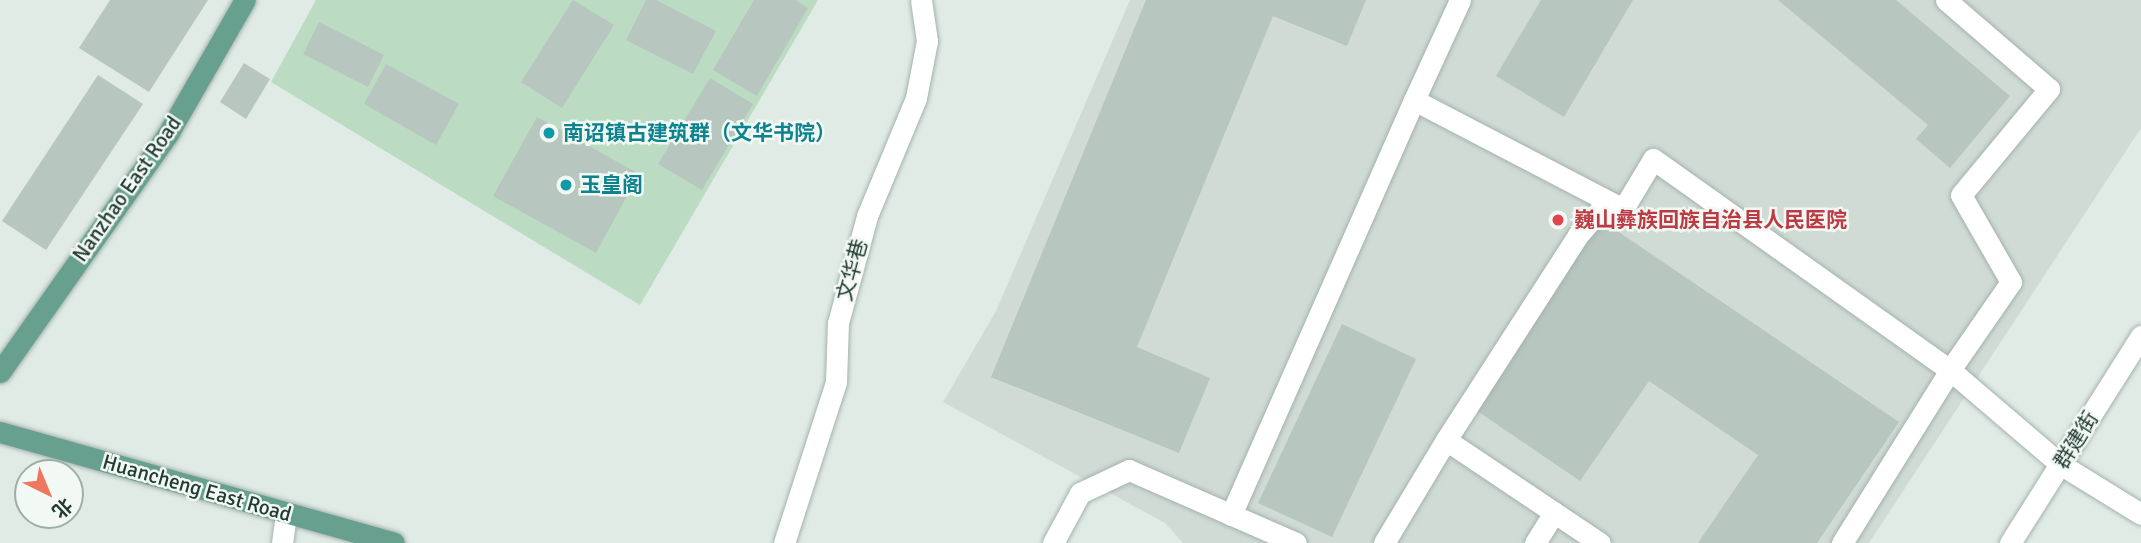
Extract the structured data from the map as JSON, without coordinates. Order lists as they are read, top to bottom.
{
  "streets": {
    "main road": ["Nanzhao East Road", "Huancheng East Road"],
    "street": ["文华巷", "群建街"]
  },
  "places": ["南诏镇古建筑群（文华书院）", "玉皇阁", "巍山彝族回族自治县人民医院"],
  "north": "bottom right"
}
